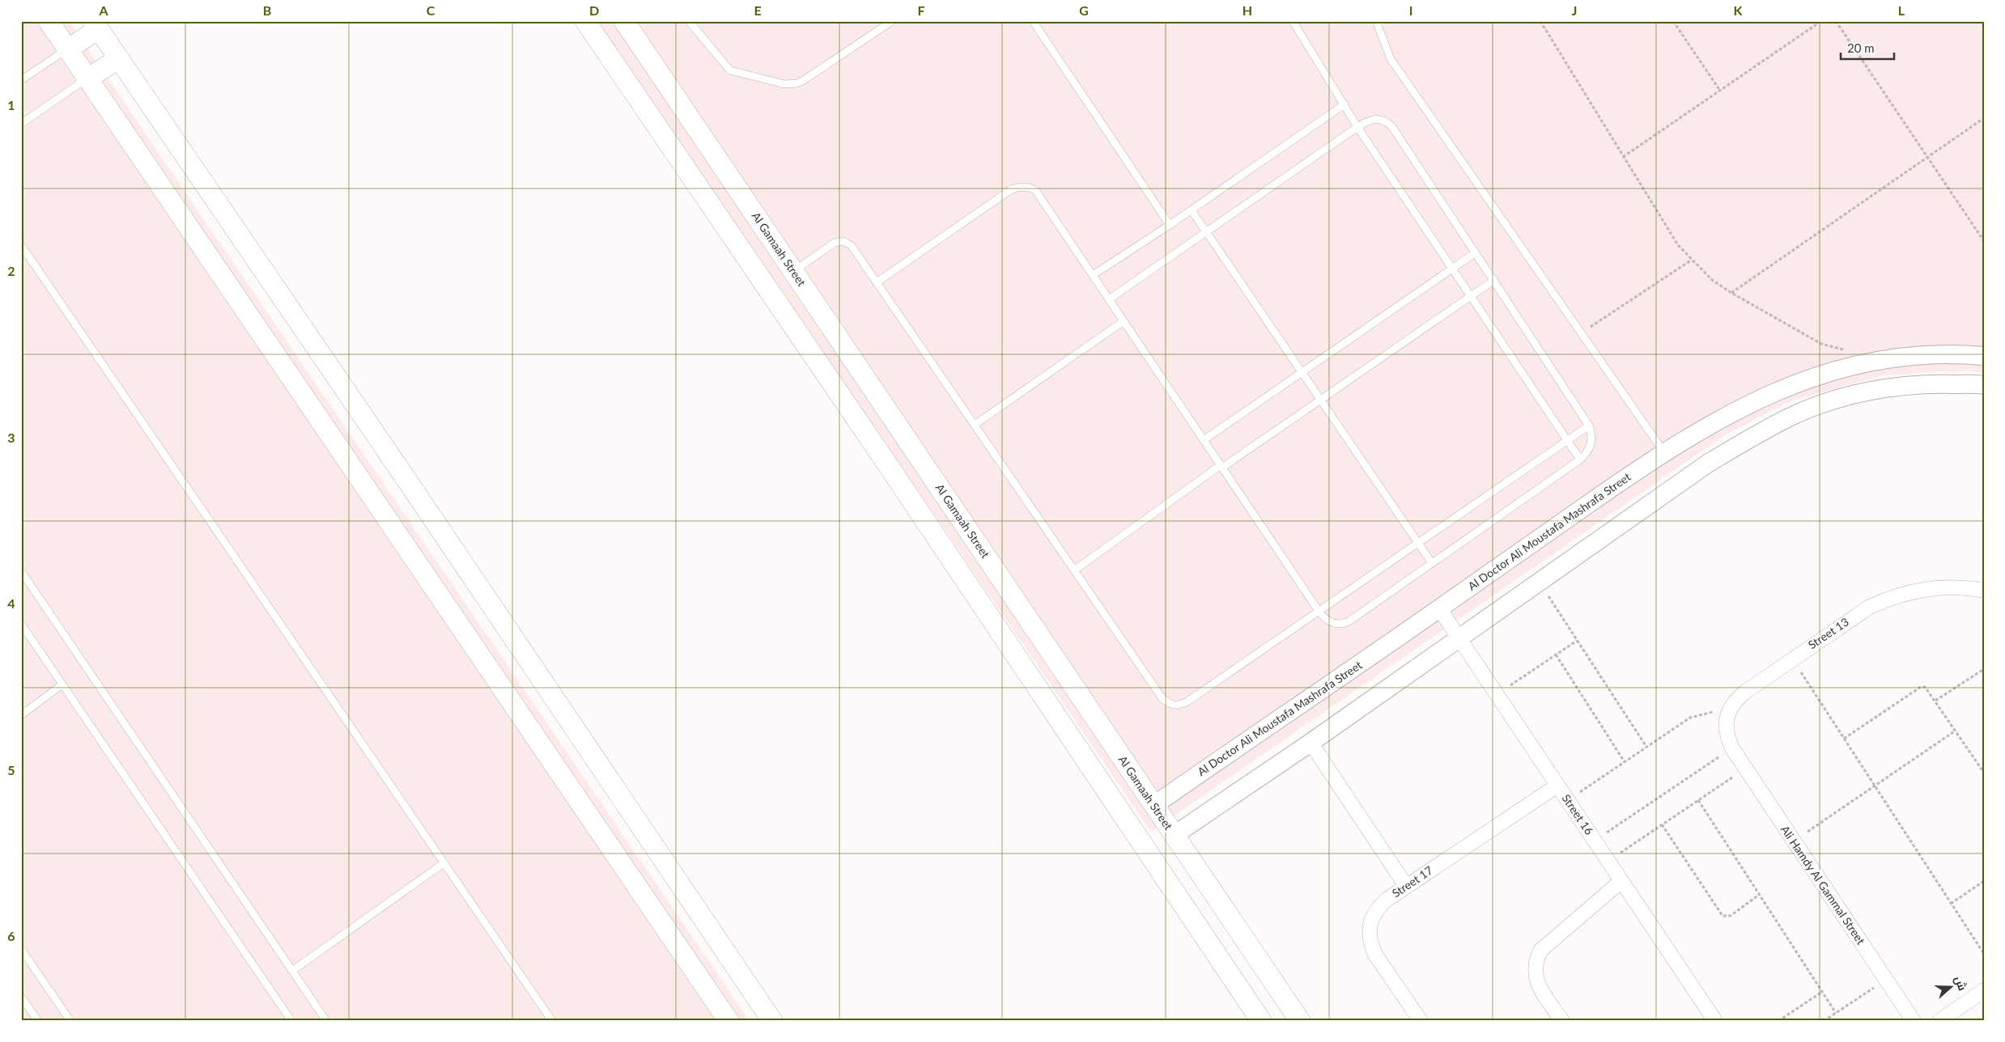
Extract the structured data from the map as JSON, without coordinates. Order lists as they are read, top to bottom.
{
  "streets": {
    "main road": ["Al Gamaah Street"],
    "street": [
      "Al Doctor Ali Moustafa Mashrafa Street",
      "Street 13",
      "Street 16",
      "Street 17",
      "Ali Hamdy Al Gammal Street"
    ]
  },
  "crossings": [
    ["Al Gamaah Street", "Al Doctor Ali Moustafa Mashrafa Street"],
    ["Al Doctor Ali Moustafa Mashrafa Street", "Street 16"],
    ["Street 16", "Street 17"]
  ],
  "scale_bar": "20 m",
  "north": "right",
  "grid": {
    "columns": [
      "A",
      "B",
      "C",
      "D",
      "E",
      "F",
      "G",
      "H",
      "I",
      "J",
      "K",
      "L"
    ],
    "rows": [
      "1",
      "2",
      "3",
      "4",
      "5",
      "6"
    ]
  }
}
